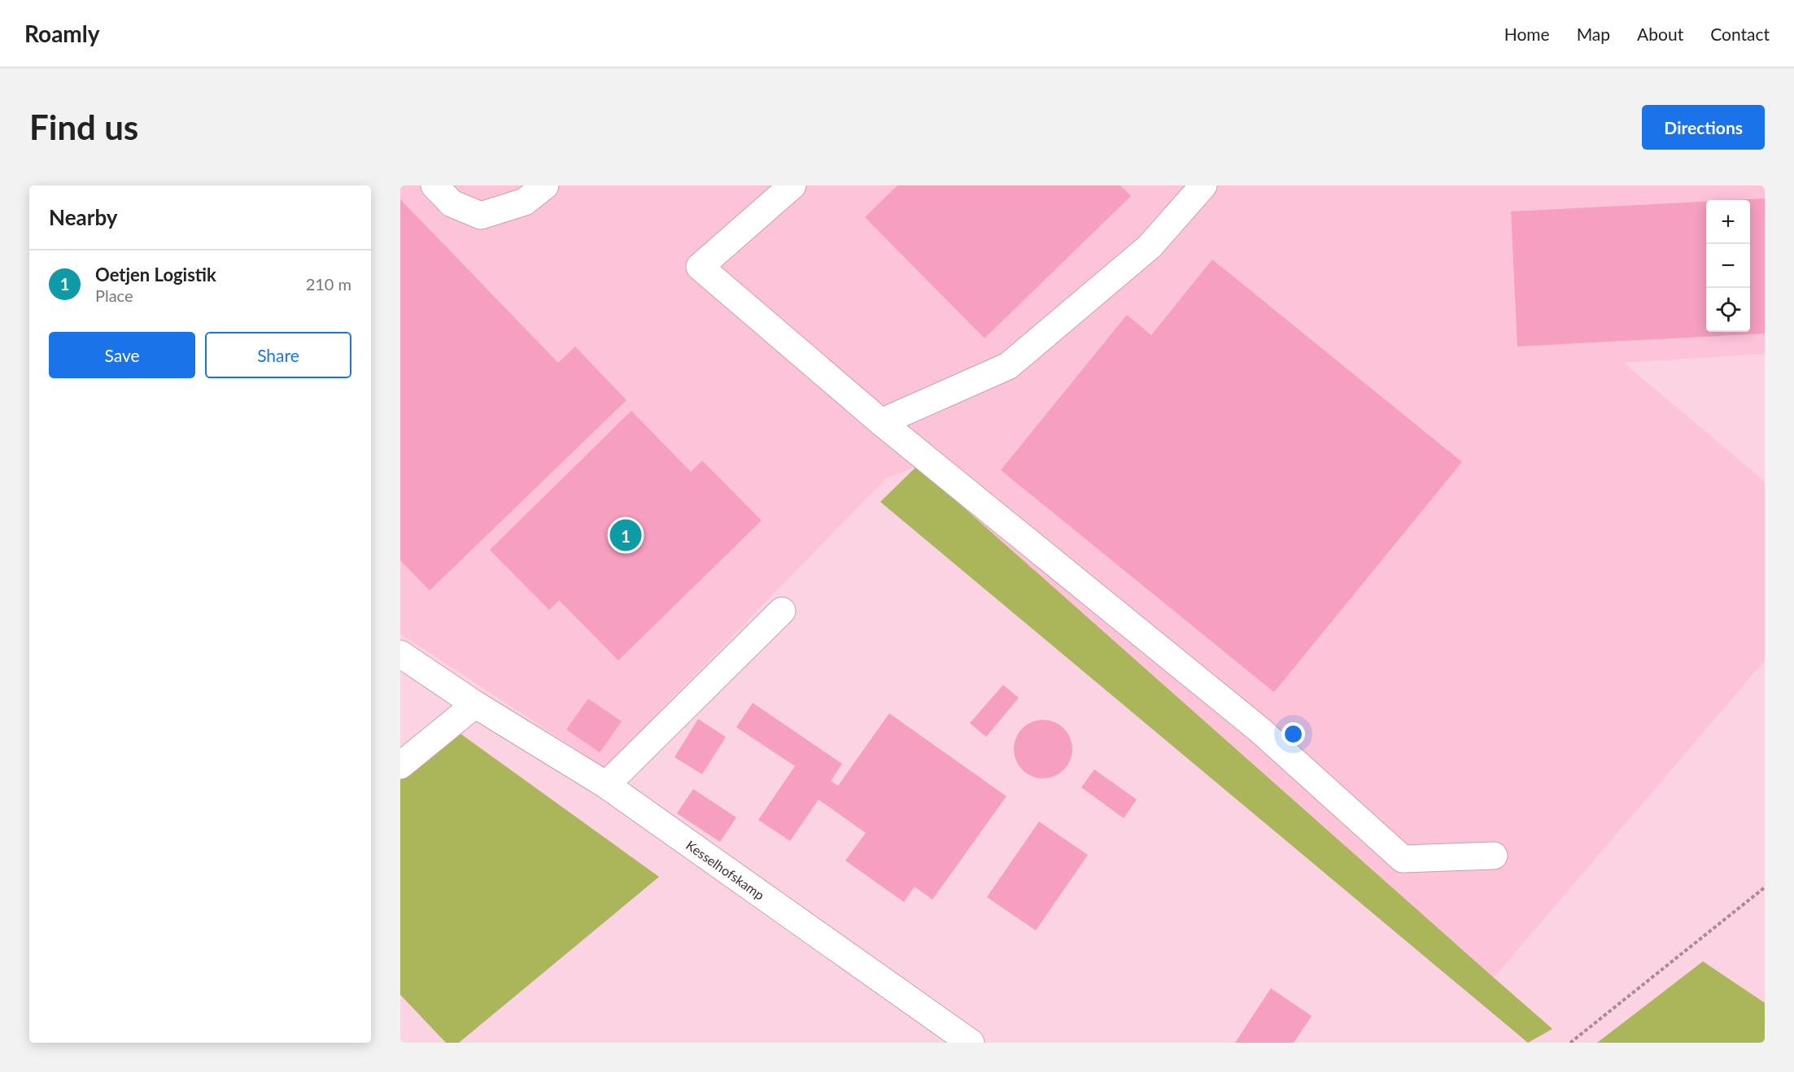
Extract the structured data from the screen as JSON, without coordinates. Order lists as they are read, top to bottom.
{
  "streets": {
    "street": ["Kesselhofskamp"]
  },
  "page": {
    "header": "Roamly",
    "nav": [
      "Home",
      "Map",
      "About",
      "Contact"
    ],
    "buttons": [
      "Directions",
      ["Save", "Share"]
    ],
    "title": "Find us",
    "heading": "Nearby",
    "map_buttons": ["+", "−"],
    "list": [
      {
        "mark": "1",
        "name": "Oetjen Logistik",
        "note": "Place",
        "value": "210 m"
      }
    ],
    "pins": "1"
  }
}
